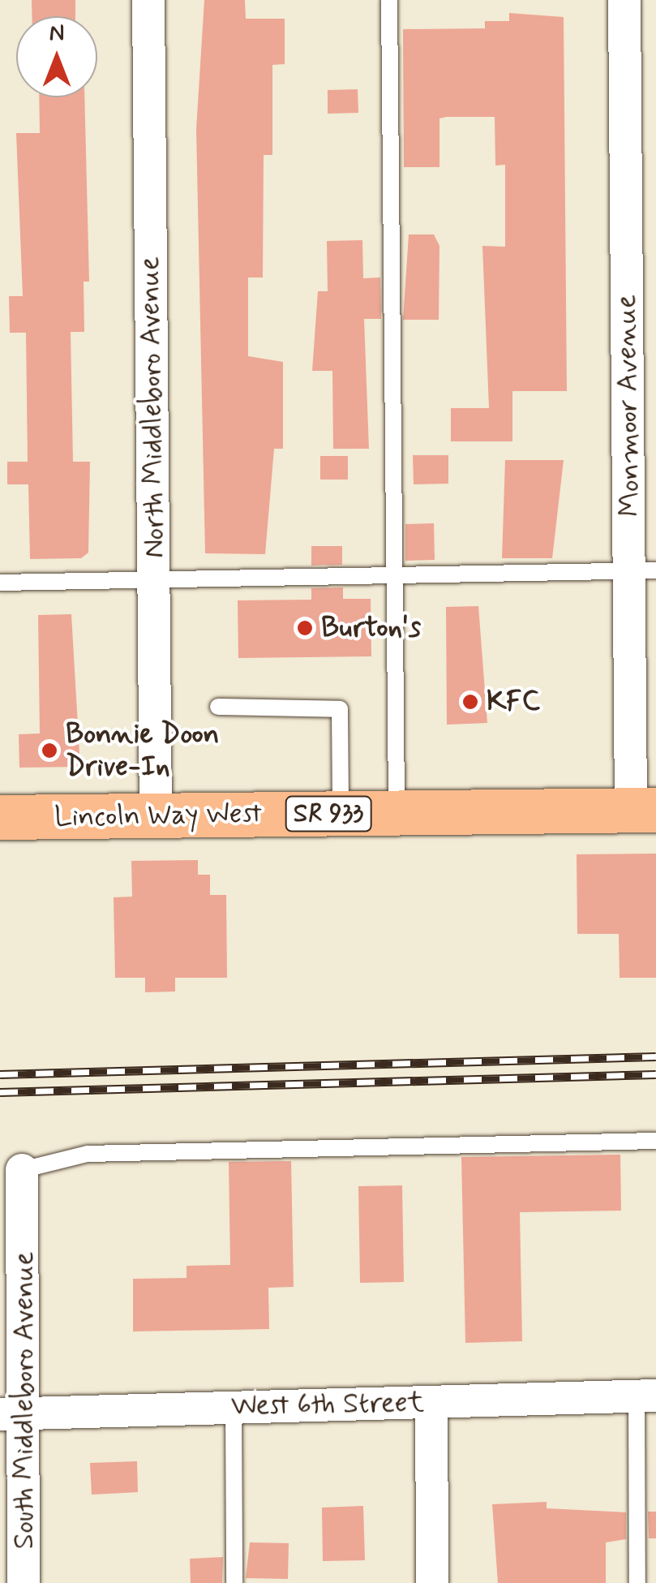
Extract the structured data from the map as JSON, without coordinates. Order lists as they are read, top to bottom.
{
  "streets": {
    "main road": ["SR 933", "Lincoln Way West"],
    "street": [
      "Monmoor Avenue",
      "North Middleboro Avenue",
      "South Middleboro Avenue",
      "West 6th Street"
    ]
  },
  "crossings": [
    ["Monmoor Avenue", "Lincoln Way West"],
    ["North Middleboro Avenue", "Lincoln Way West"],
    ["South Middleboro Avenue", "West 6th Street"]
  ],
  "places": ["Burton's", "KFC", "Bonnie Doon Drive-In"],
  "north": "top"
}
